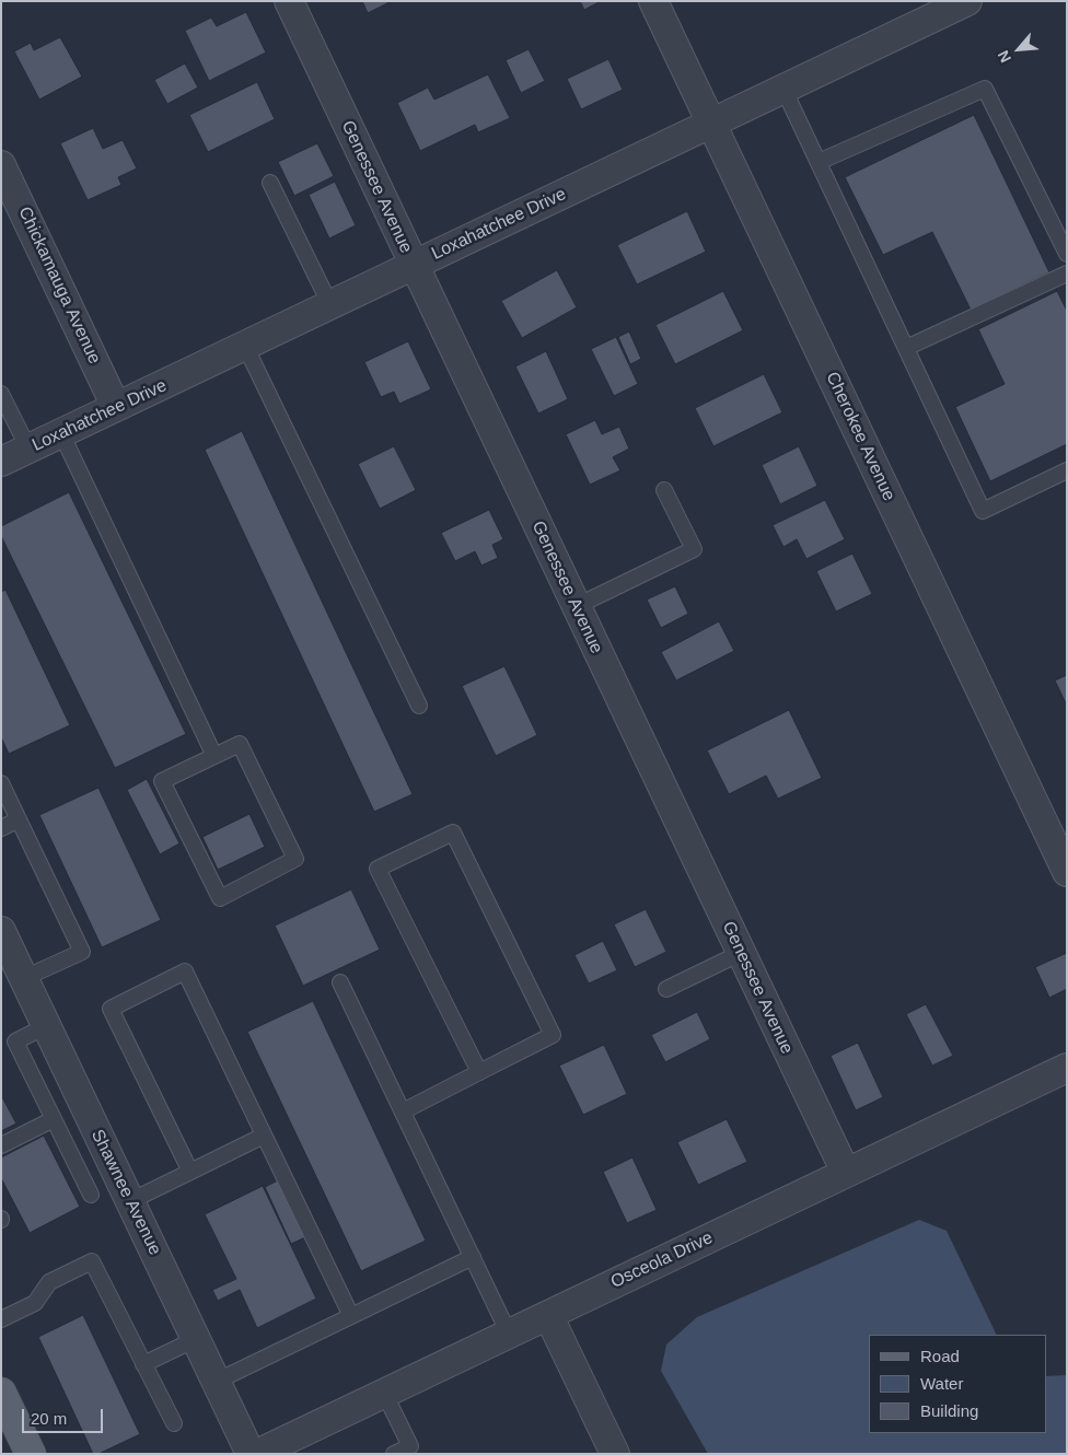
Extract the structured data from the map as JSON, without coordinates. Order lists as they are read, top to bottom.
{
  "streets": {
    "street": [
      "Genessee Avenue",
      "Loxahatchee Drive",
      "Chickamauga Avenue",
      "Cherokee Avenue",
      "Shawnee Avenue",
      "Osceola Drive"
    ]
  },
  "crossings": [
    ["Genessee Avenue", "Loxahatchee Drive"],
    ["Genessee Avenue", "Osceola Drive"],
    ["Loxahatchee Drive", "Chickamauga Avenue"],
    ["Loxahatchee Drive", "Cherokee Avenue"],
    ["Shawnee Avenue", "Osceola Drive"]
  ],
  "legend": ["Road", "Water", "Building"],
  "scale_bar": "20 m",
  "north": "bottom left"
}
